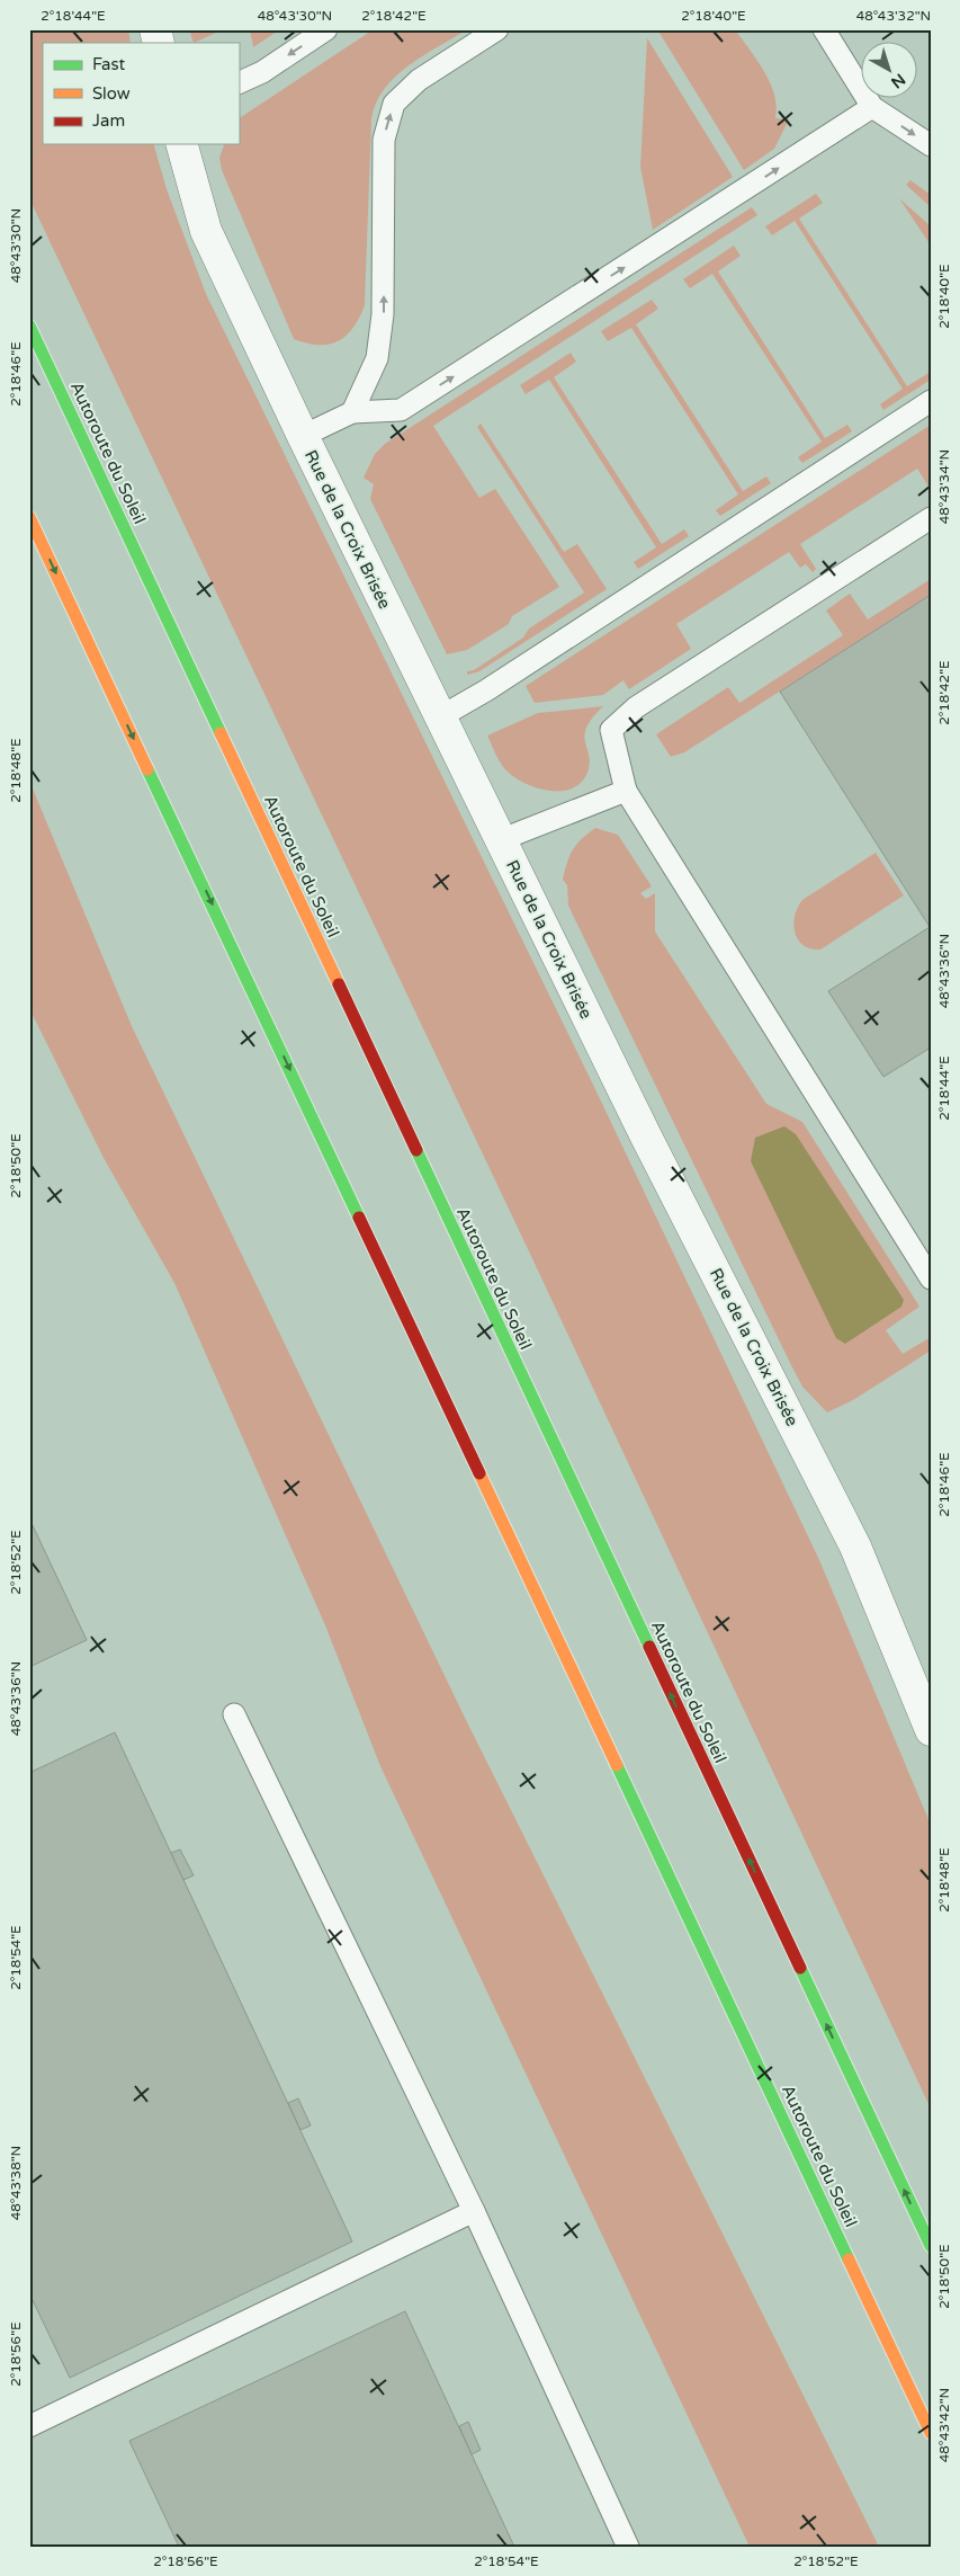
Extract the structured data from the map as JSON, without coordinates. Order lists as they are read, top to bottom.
{
  "streets": {
    "highway": ["Autoroute du Soleil"],
    "street": ["Rue de la Croix Brisée"]
  },
  "legend": ["Fast", "Slow", "Jam"],
  "north": "bottom right",
  "coordinates": [
    "2°18'44\"E",
    "48°43'30\"N",
    "2°18'42\"E",
    "2°18'40\"E",
    "48°43'32\"N",
    "2°18'46\"E",
    "48°43'34\"N",
    "2°18'48\"E",
    "48°43'36\"N",
    "2°18'50\"E",
    "2°18'52\"E",
    "2°18'54\"E",
    "48°43'38\"N",
    "2°18'56\"E",
    "48°43'42\"N"
  ]
}
